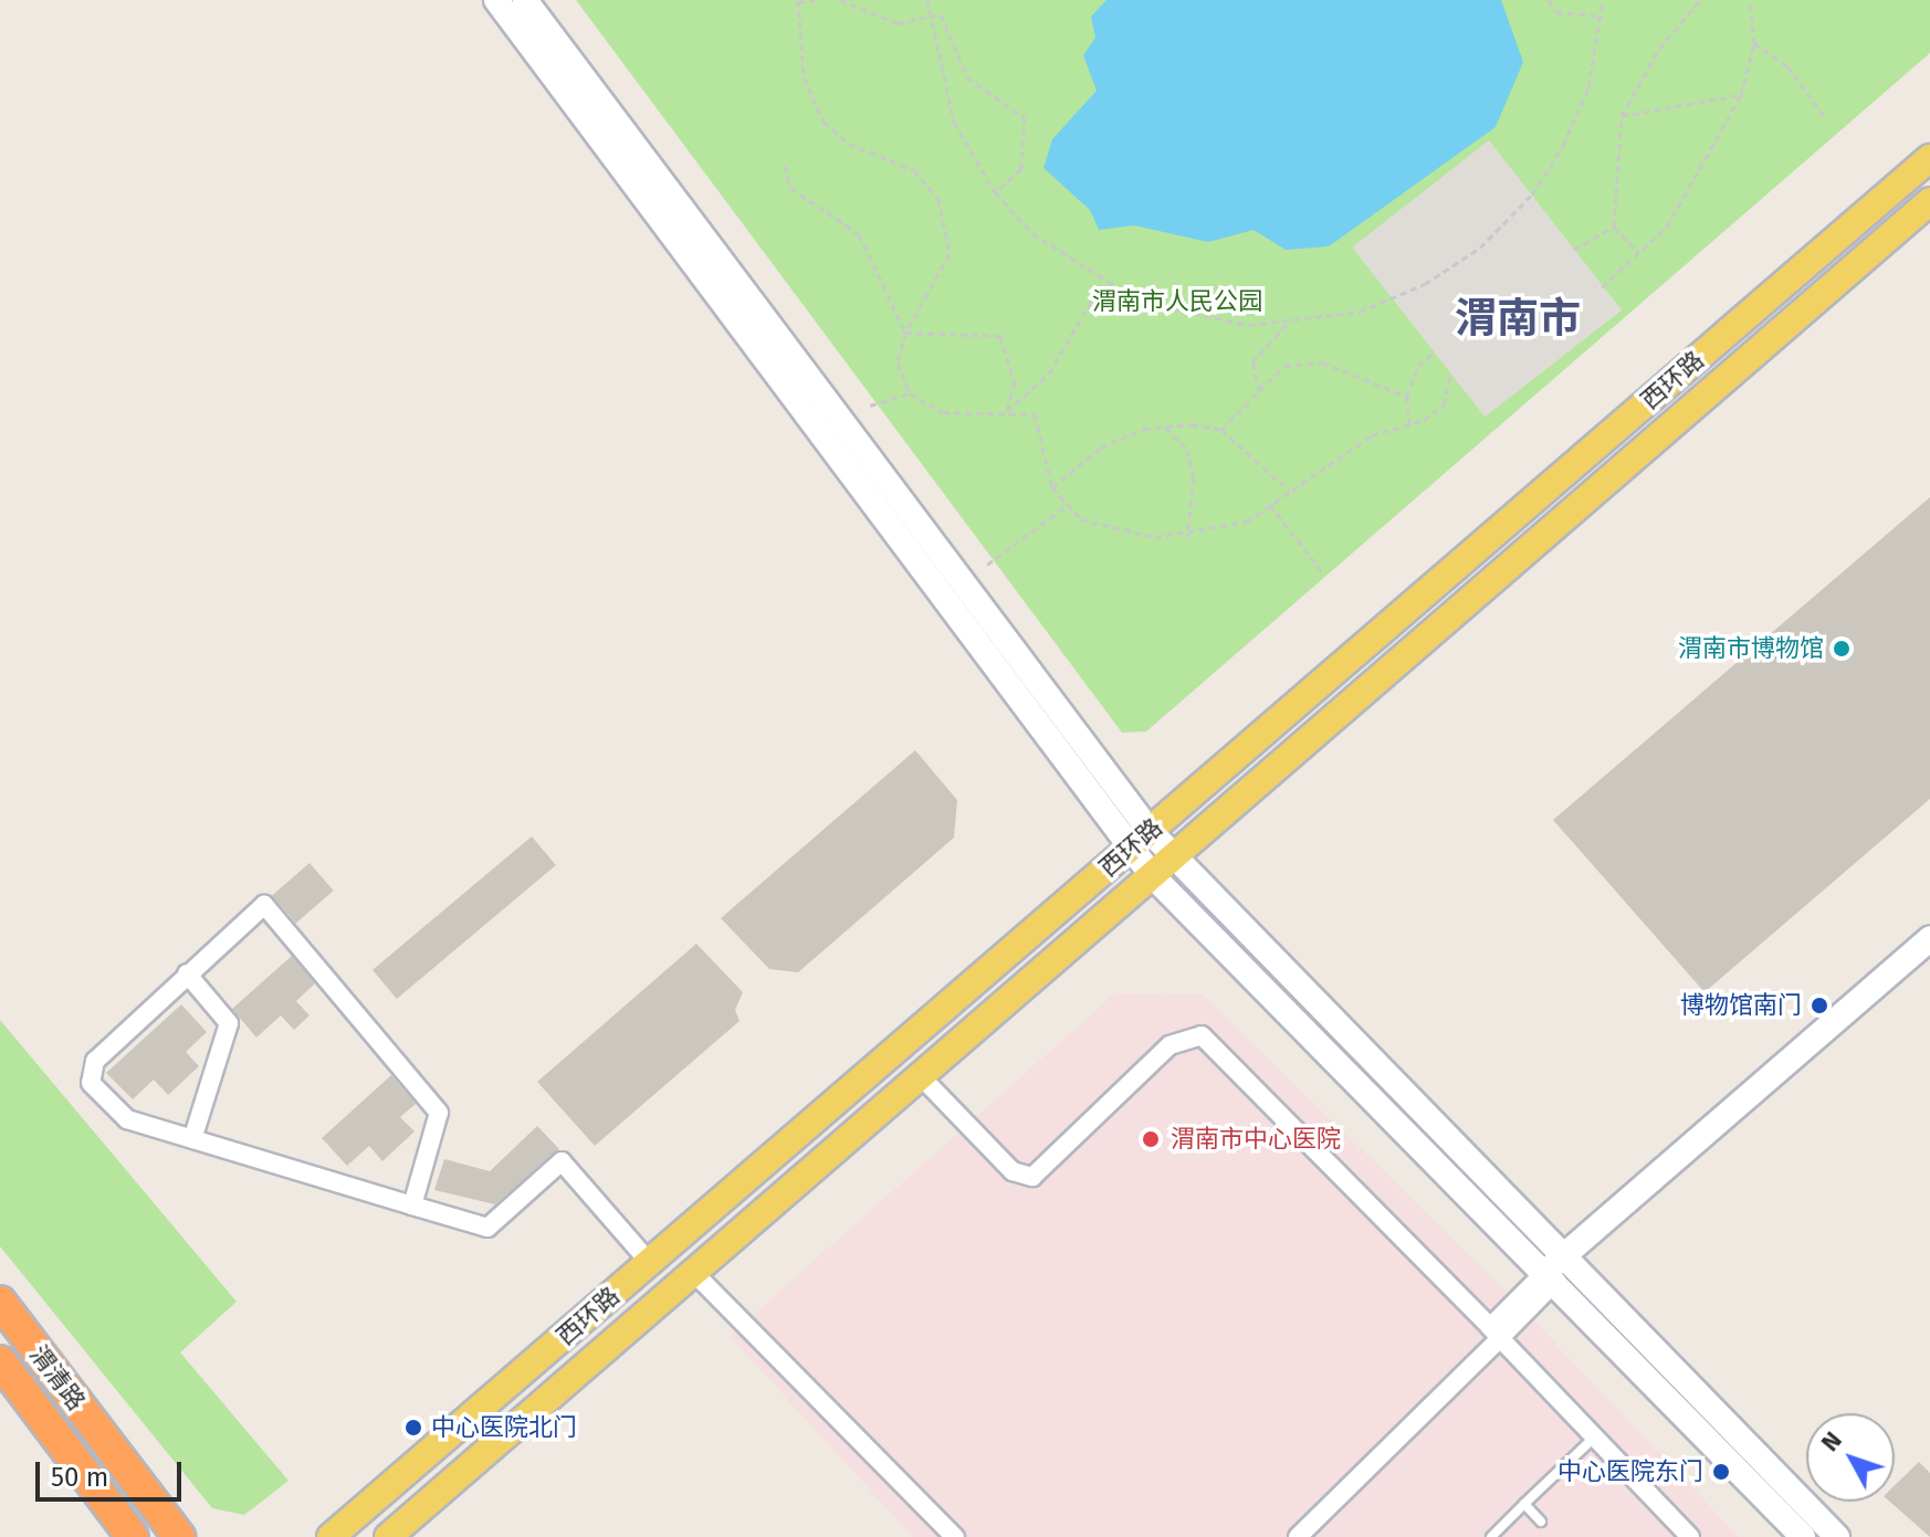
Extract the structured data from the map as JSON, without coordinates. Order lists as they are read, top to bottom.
{
  "streets": {
    "highway": ["渭清路"],
    "main road": ["西环路"]
  },
  "districts": ["渭南市"],
  "parks": ["渭南市人民公园"],
  "places": [
    "渭南市博物馆",
    "博物馆南门",
    "渭南市中心医院",
    "中心医院北门",
    "中心医院东门"
  ],
  "scale_bar": "50 m",
  "north": "top left"
}
